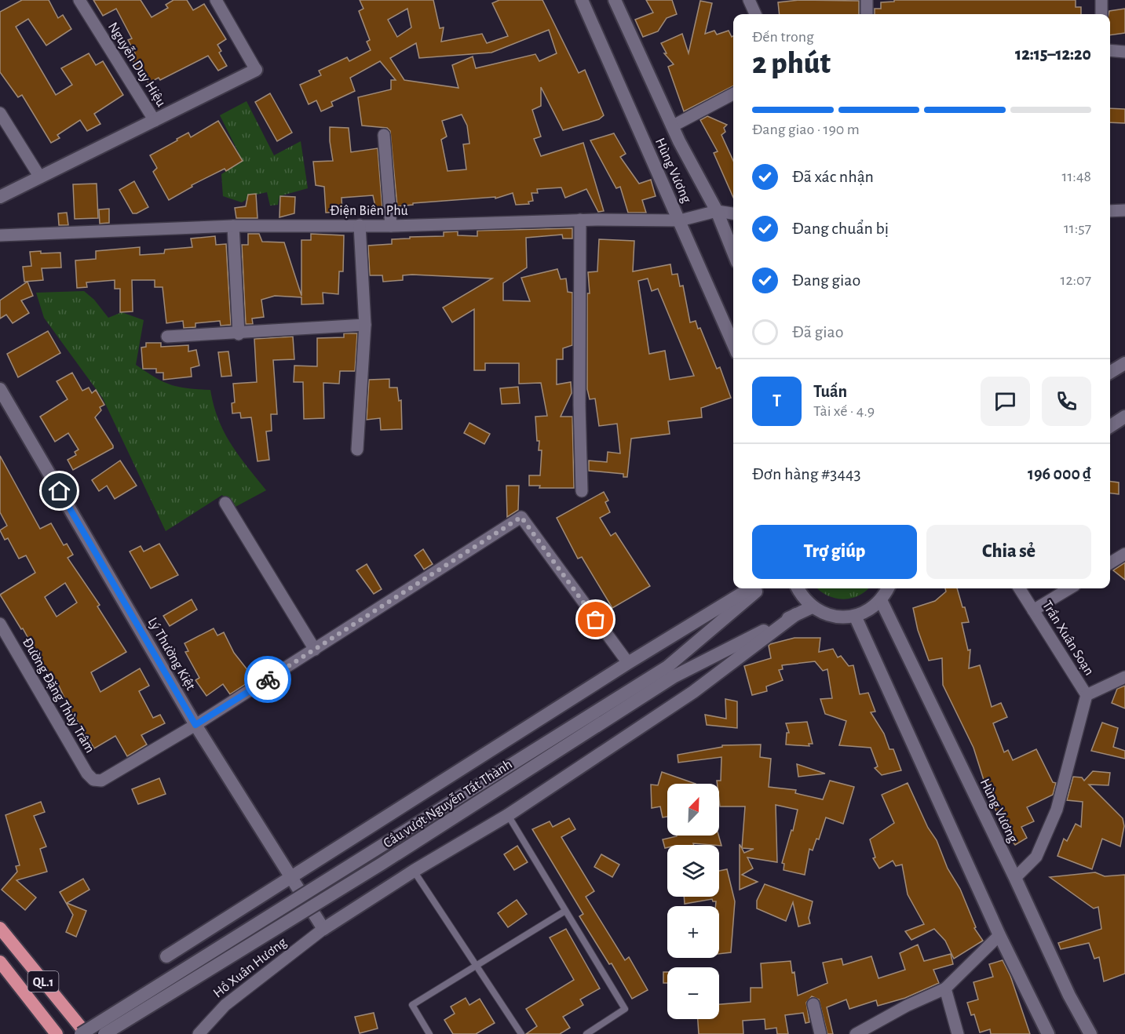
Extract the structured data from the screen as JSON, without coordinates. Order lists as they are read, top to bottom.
{
  "streets": {
    "highway": ["QL.1"],
    "main road": ["Hùng Vương", "Lý Thường Kiệt", "Cầu vượt Nguyễn Tất Thành"],
    "street": [
      "Nguyễn Duy Hiệu",
      "Điện Biên Phủ",
      "Trần Xuân Soạn",
      "Đường Đặng Thùy Trâm",
      "Hồ Xuân Hương"
    ]
  },
  "crossings": [
    ["Hùng Vương", "Điện Biên Phủ"],
    ["Lý Thường Kiệt", "Đường Đặng Thùy Trâm"],
    ["Lý Thường Kiệt", "Hồ Xuân Hương"]
  ],
  "north": "top right",
  "page": {
    "heading": ["2 phút", "Đến trong", "12:15–12:20"],
    "panel": [
      "Tuấn",
      "Tài xế · 4.9",
      "Đơn hàng #3443",
      "196 000 ₫"
    ],
    "bar": "Đang giao · 190 m",
    "list": [
      ["Đã xác nhận", "11:48"],
      ["Đang chuẩn bị", "11:57"],
      ["Đang giao", "12:07"],
      "Đã giao"
    ],
    "round": "T",
    "buttons": ["Trợ giúp", "Chia sẻ"],
    "map_buttons": ["+", "−"]
  }
}
